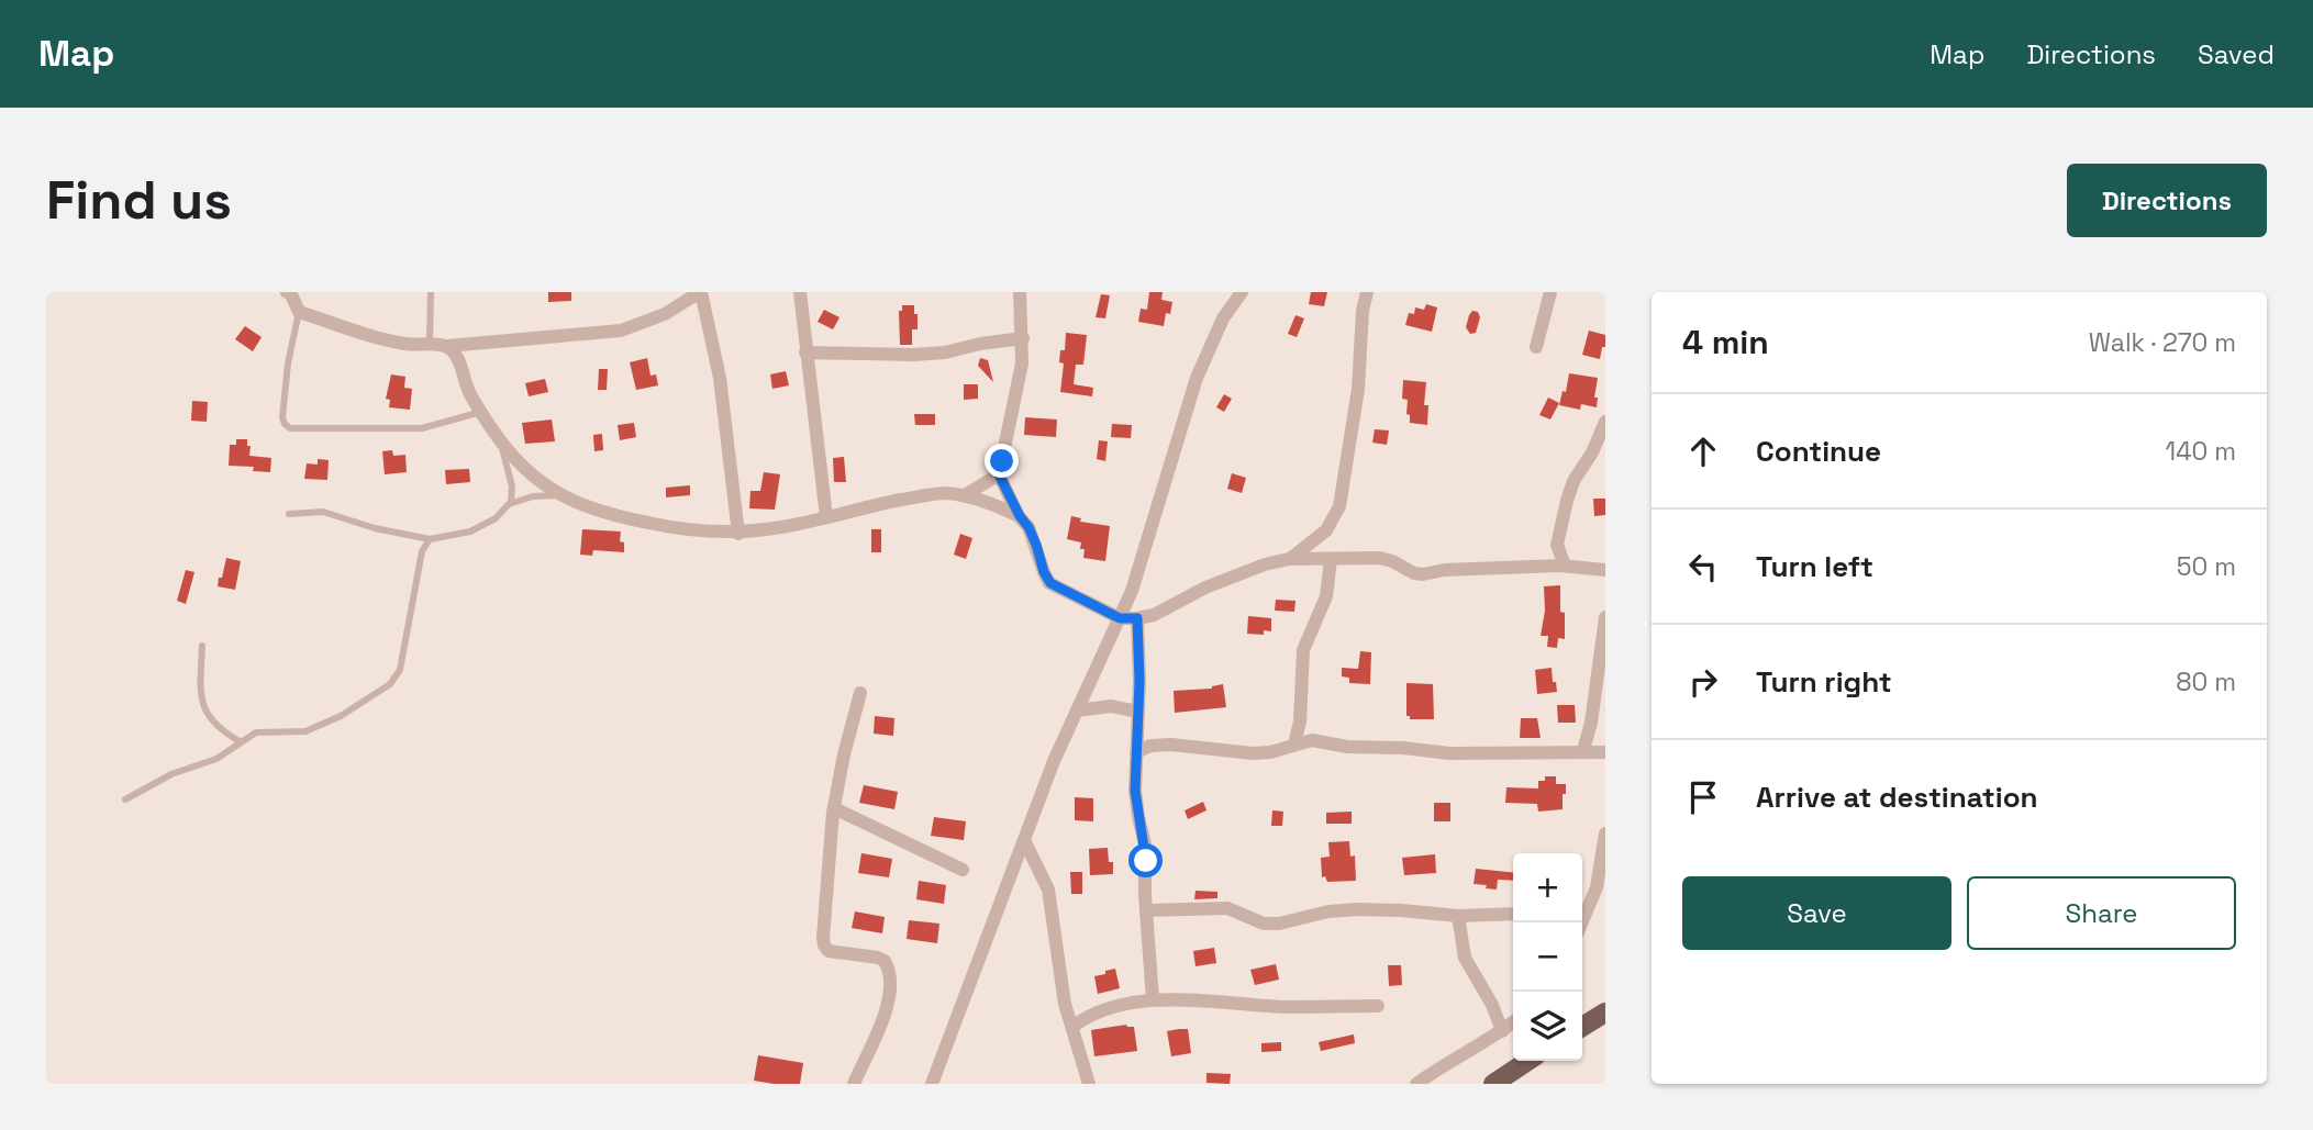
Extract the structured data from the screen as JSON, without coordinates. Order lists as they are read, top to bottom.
{
  "page": {
    "header": "Map",
    "nav": ["Map", "Directions", "Saved"],
    "buttons": [
      "Directions",
      ["Save", "Share"]
    ],
    "title": "Find us",
    "heading": ["4 min", "Walk · 270 m"],
    "list": [
      ["Continue", "140 m"],
      ["Turn left", "50 m"],
      ["Turn right", "80 m"],
      "Arrive at destination"
    ],
    "map_buttons": ["+", "−"]
  }
}
